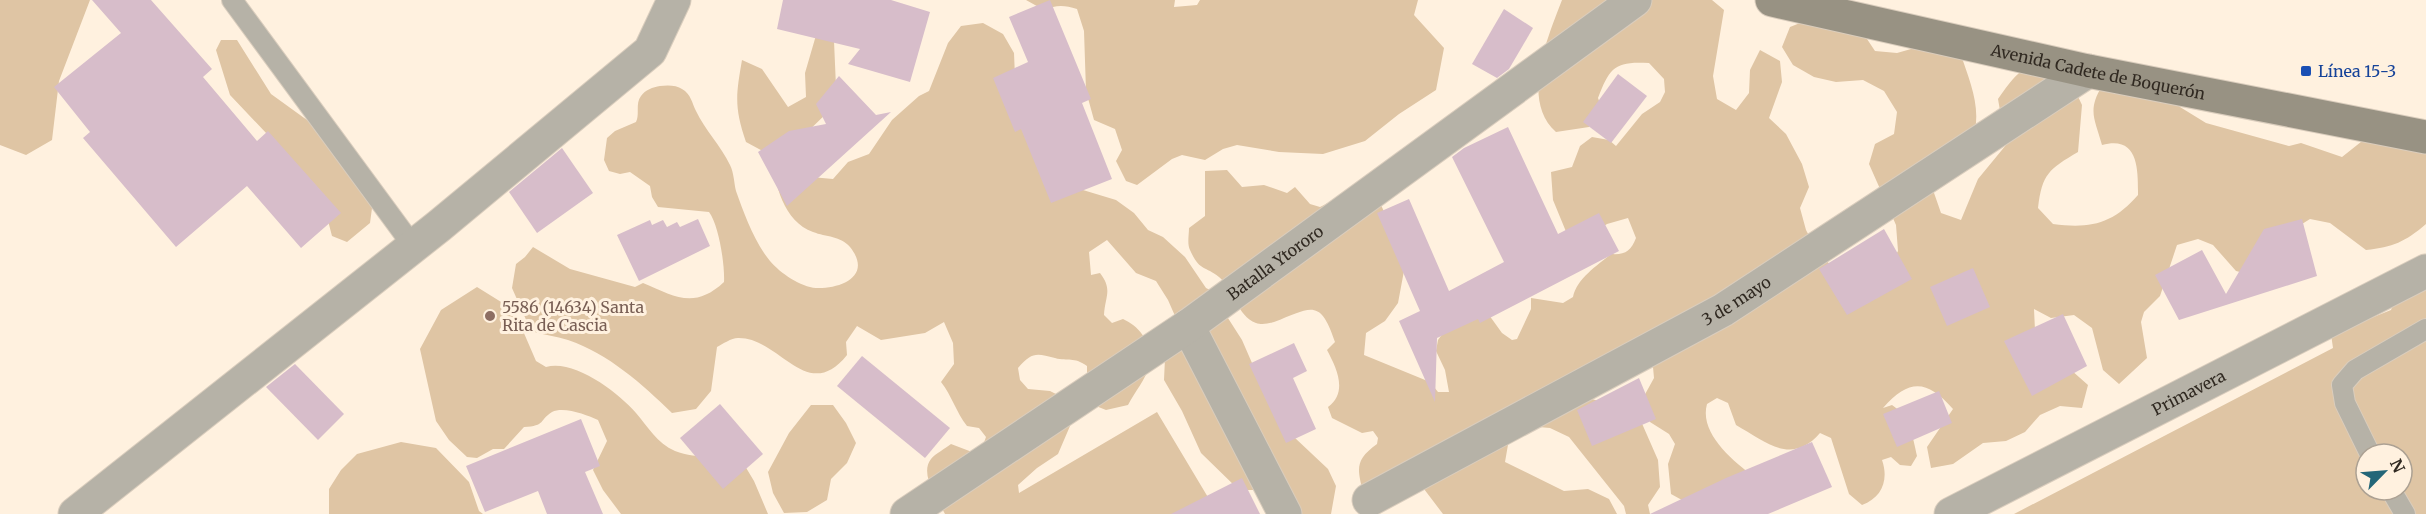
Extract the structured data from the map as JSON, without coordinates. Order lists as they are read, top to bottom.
{
  "streets": {
    "main road": ["Avenida Cadete de Boquerón"],
    "street": ["Batalla Ytororo", "3 de mayo", "Primavera"]
  },
  "crossings": [
    ["Avenida Cadete de Boquerón", "3 de mayo"]
  ],
  "places": {
    "transit": ["Línea 15-3"],
    "other": ["5586 (14634) Santa Rita de Cascia"]
  },
  "north": "top right"
}
